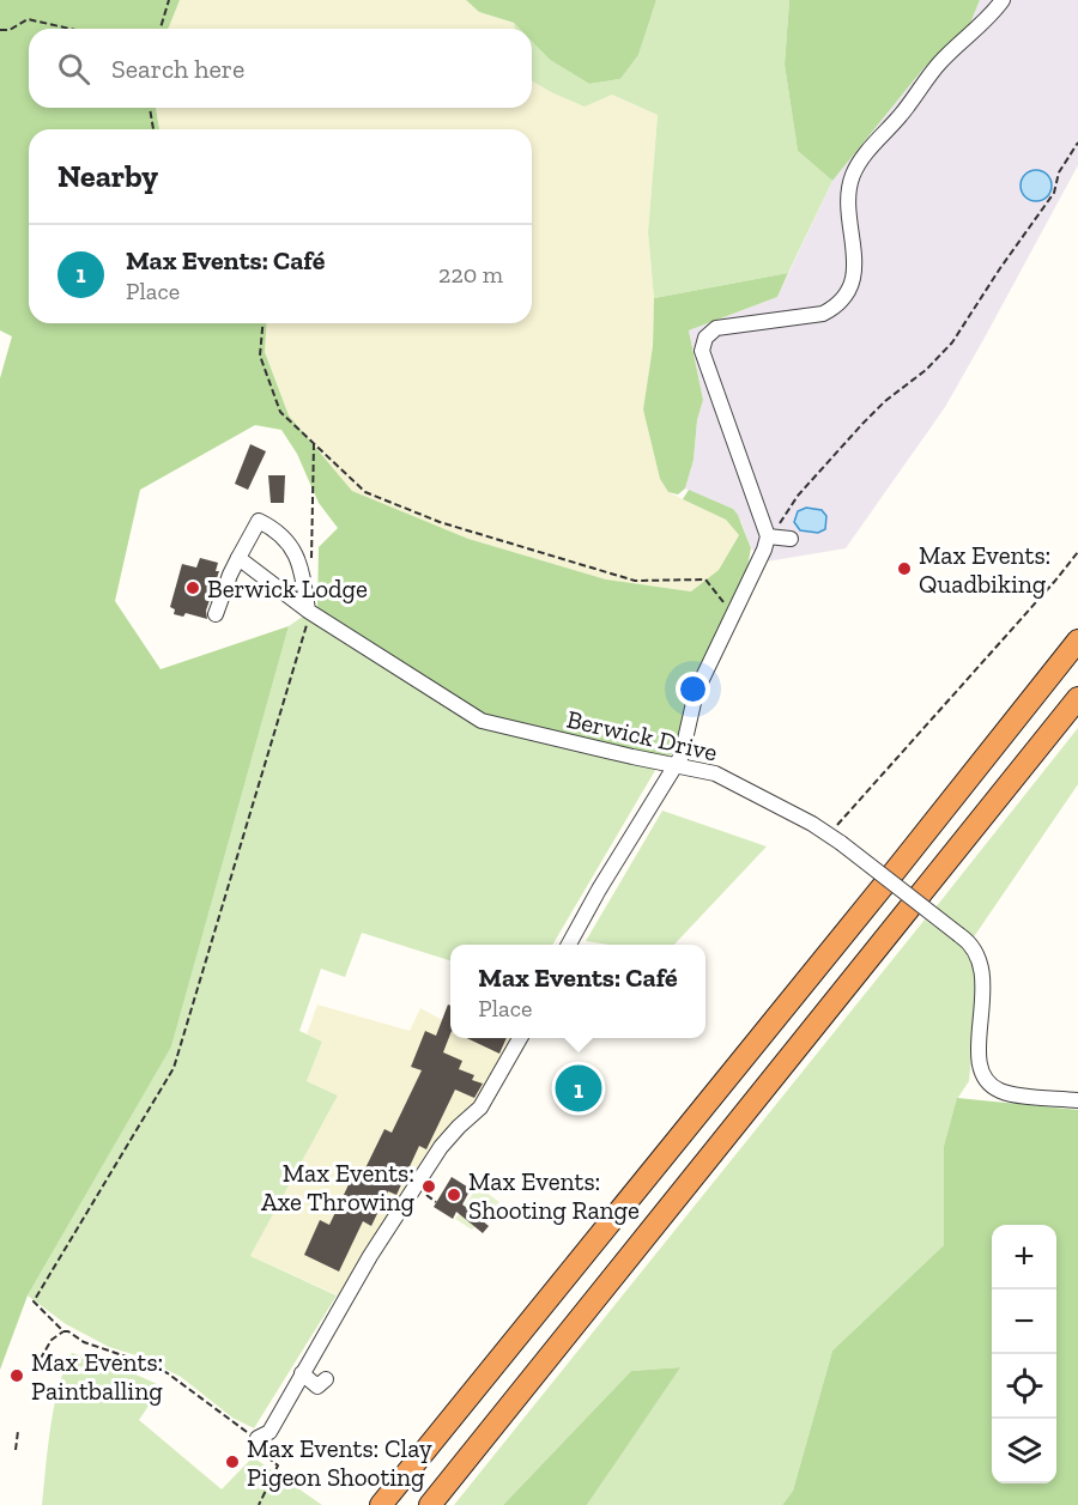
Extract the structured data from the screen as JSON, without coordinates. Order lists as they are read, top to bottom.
{
  "streets": {
    "street": ["Berwick Drive"]
  },
  "places": [
    "Max Events: Quadbiking",
    "Berwick Lodge",
    "Max Events: Axe Throwing",
    "Max Events: Shooting Range",
    "Max Events: Paintballing",
    "Max Events: Clay Pigeon Shooting"
  ],
  "page": {
    "search": "Search here",
    "heading": "Nearby",
    "list": [
      {
        "mark": "1",
        "name": "Max Events: Café",
        "note": "Place",
        "value": "220 m"
      }
    ],
    "popup": ["Max Events: Café", "Place"],
    "pins": "1",
    "map_buttons": ["+", "−"]
  }
}
